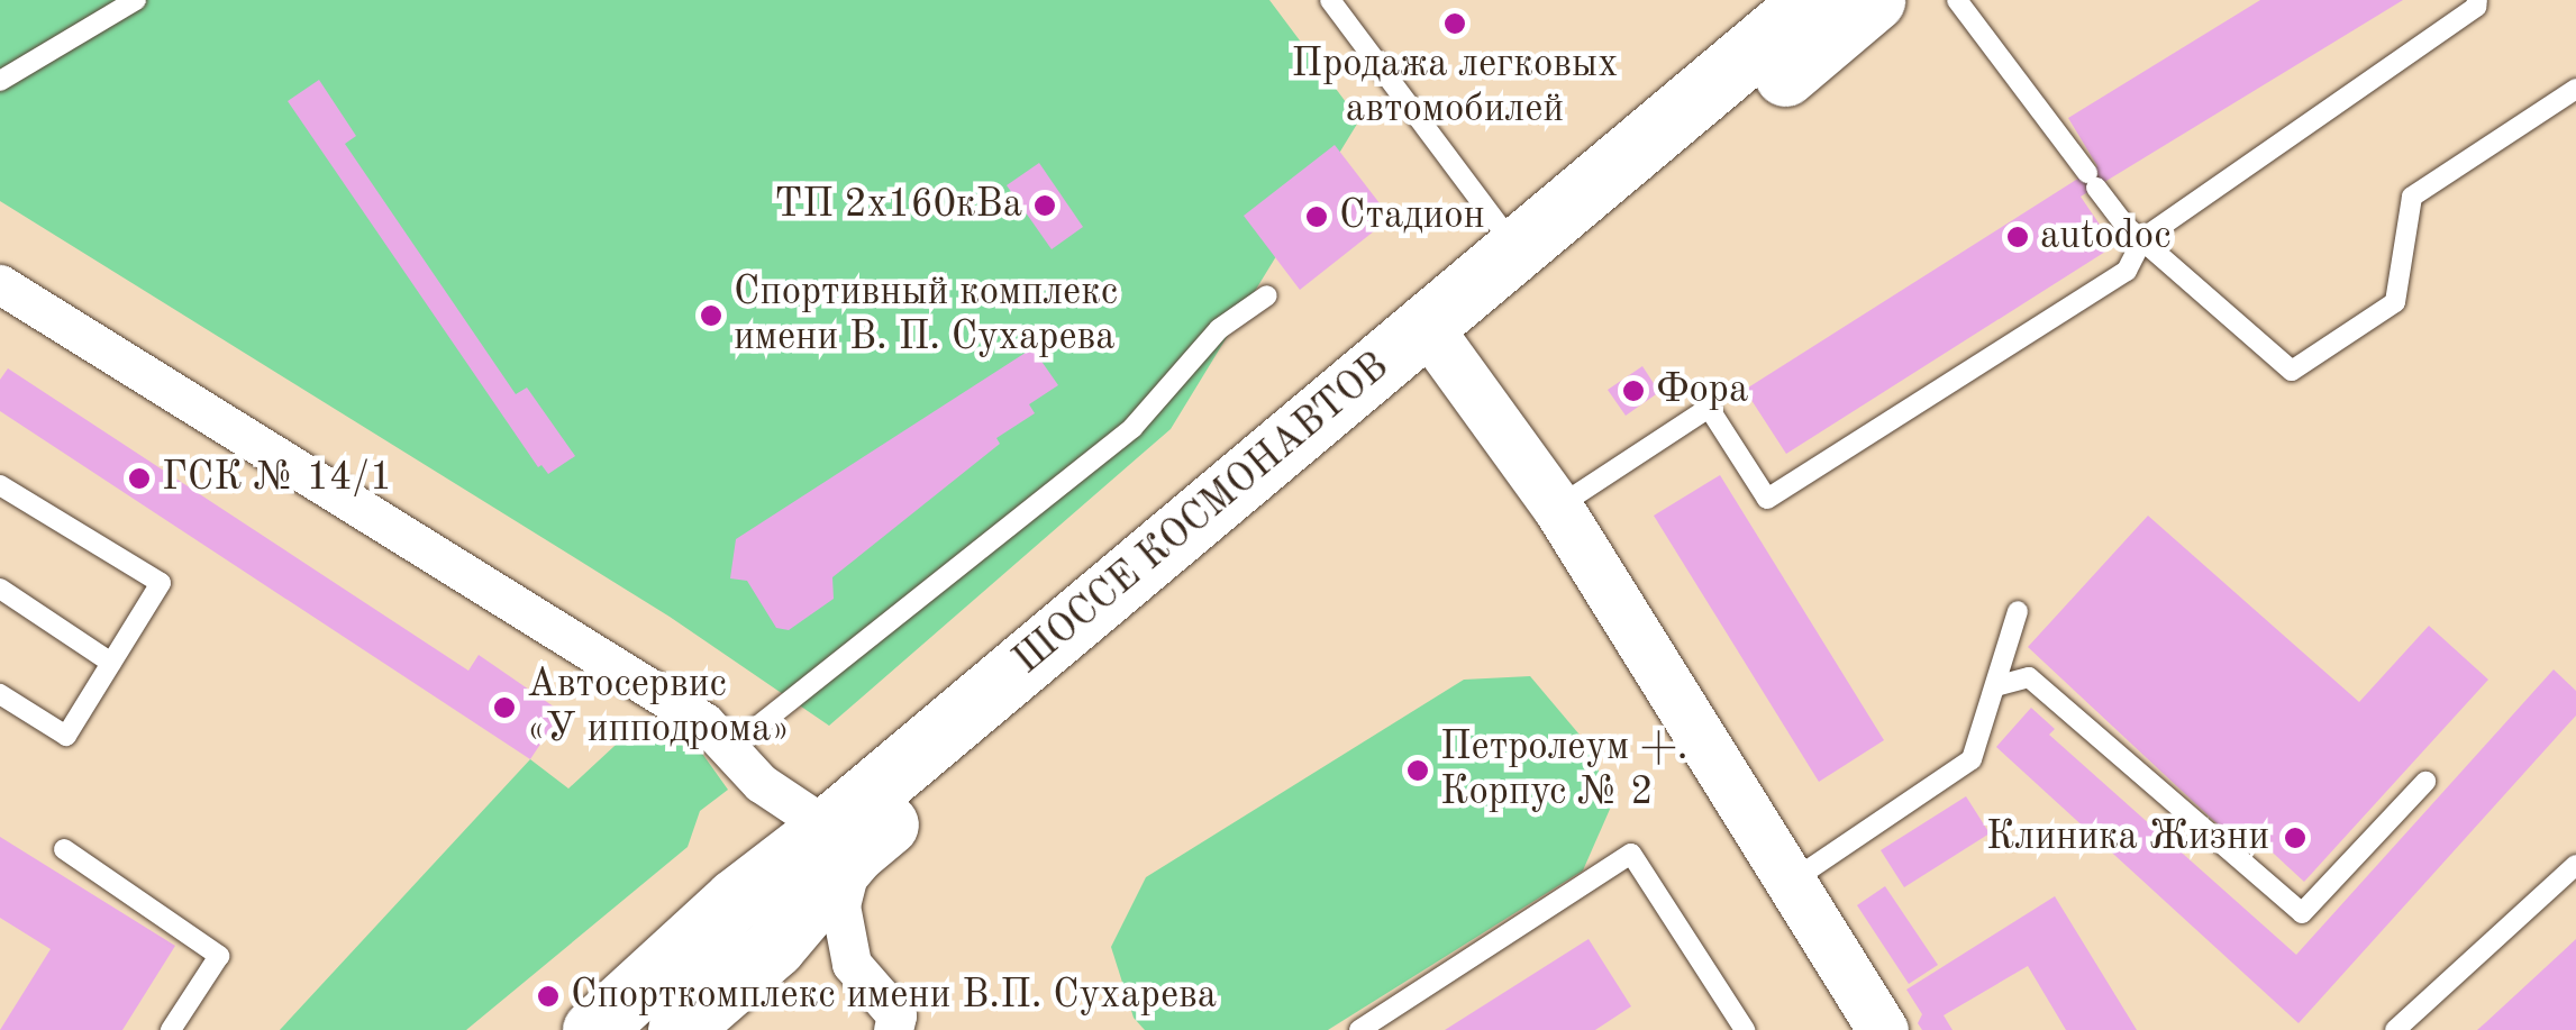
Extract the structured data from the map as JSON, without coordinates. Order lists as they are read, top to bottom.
{
  "streets": {
    "main road": ["ШОССЕ КОСМОНАВТОВ"]
  },
  "places": [
    "Продажа легковых автомобилей",
    "ТП 2х160кВа",
    "Стадион",
    "autodoc",
    "Спортивный комплекс имени В. П. Сухарева",
    "Фора",
    "ГСК № 14/1",
    "Автосервис «У ипподрома»",
    "Петролеум +. Корпус № 2",
    "Клиника Жизни",
    "Спорткомплекс имени В.П. Сухарева"
  ]
}
